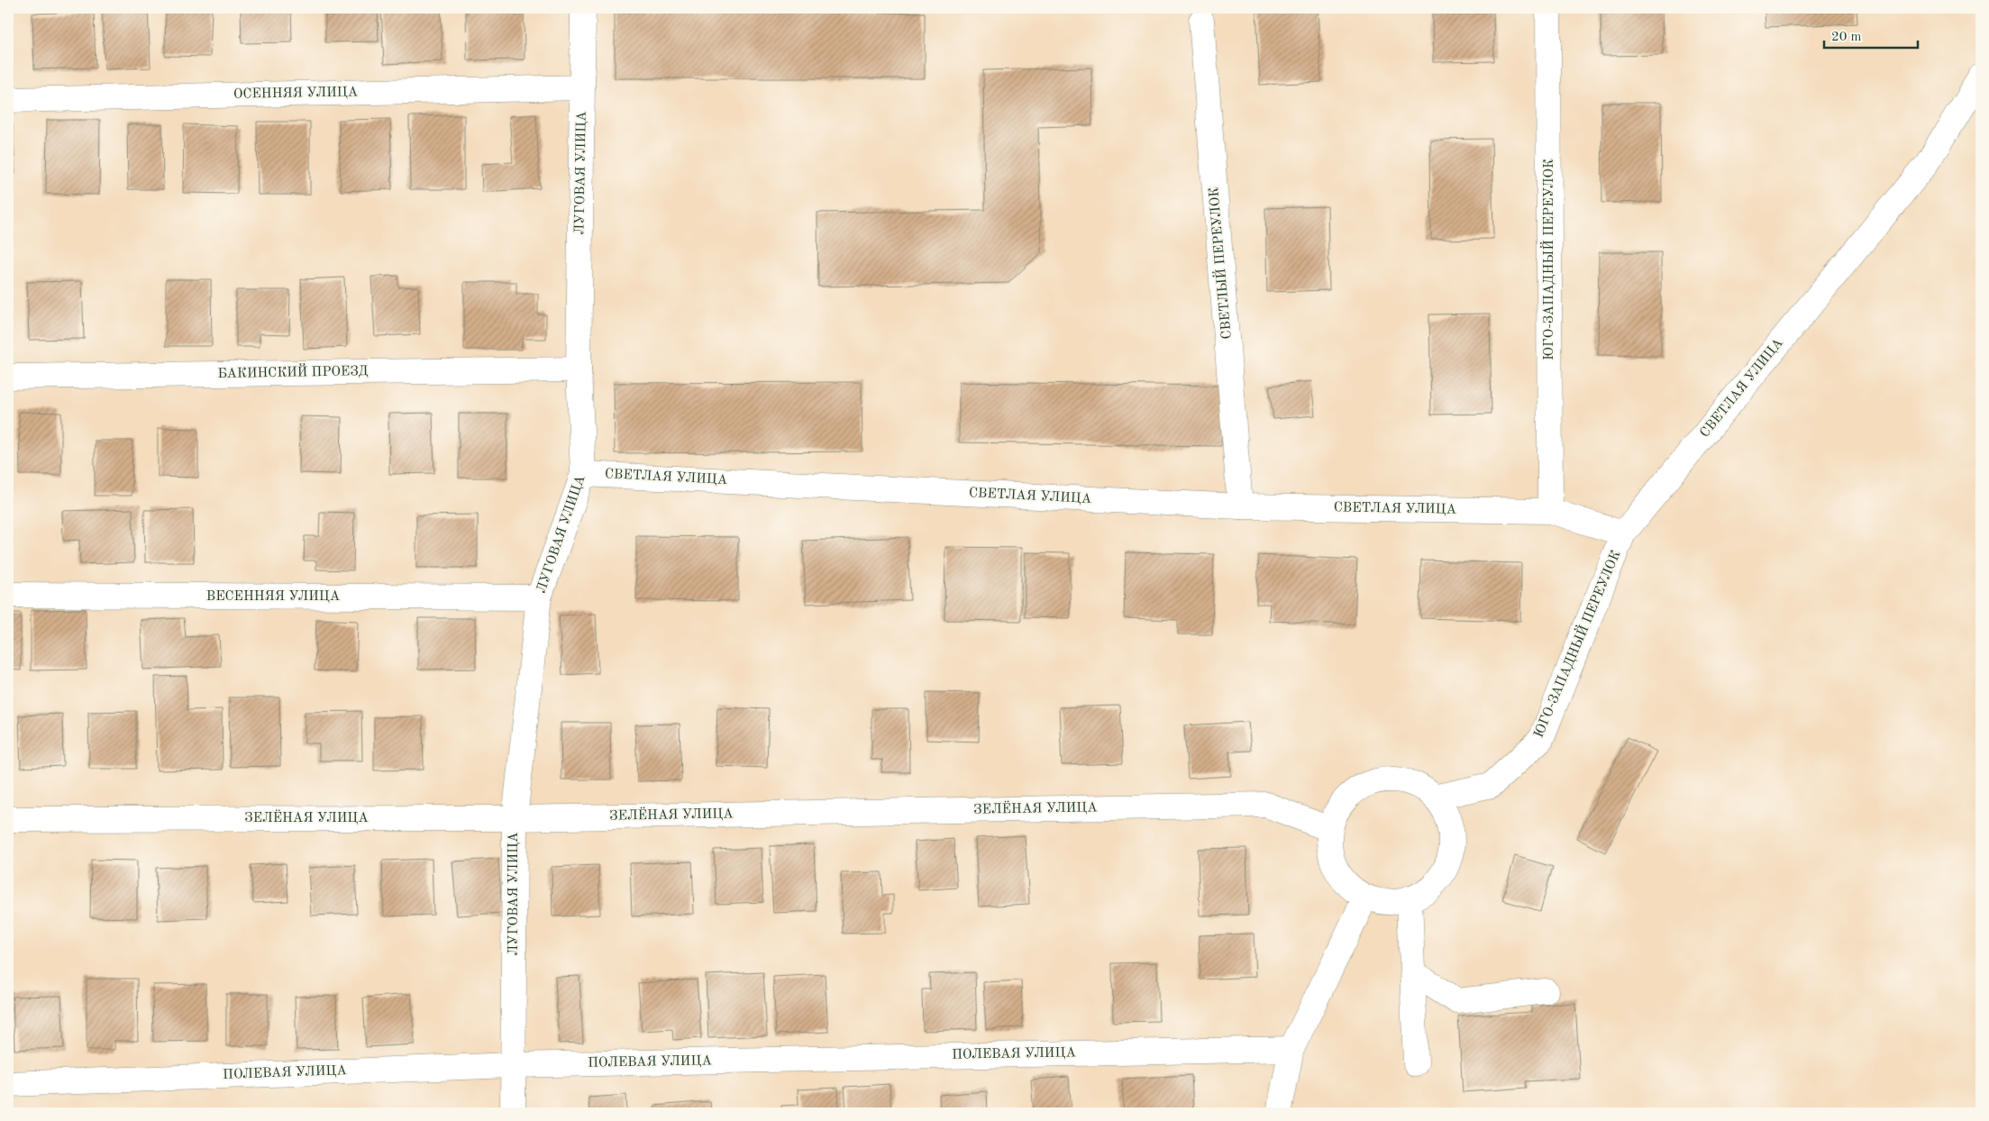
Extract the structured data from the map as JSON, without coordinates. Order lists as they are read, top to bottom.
{
  "streets": {
    "street": [
      "ОСЕННЯЯ УЛИЦА",
      "ЛУГОВАЯ УЛИЦА",
      "ЮГО-ЗАПАДНЫЙ ПЕРЕУЛОК",
      "СВЕТЛЫЙ ПЕРЕУЛОК",
      "БАКИНСКИЙ ПРОЕЗД",
      "СВЕТЛАЯ УЛИЦА",
      "ВЕСЕННЯЯ УЛИЦА",
      "ЗЕЛЁНАЯ УЛИЦА",
      "ПОЛЕВАЯ УЛИЦА"
    ]
  },
  "crossings": [
    ["ОСЕННЯЯ УЛИЦА", "ЛУГОВАЯ УЛИЦА"],
    ["ЛУГОВАЯ УЛИЦА", "БАКИНСКИЙ ПРОЕЗД"],
    ["ЛУГОВАЯ УЛИЦА", "СВЕТЛАЯ УЛИЦА"],
    ["ЛУГОВАЯ УЛИЦА", "ВЕСЕННЯЯ УЛИЦА"],
    ["ЛУГОВАЯ УЛИЦА", "ЗЕЛЁНАЯ УЛИЦА"],
    ["ЛУГОВАЯ УЛИЦА", "ПОЛЕВАЯ УЛИЦА"],
    ["ЮГО-ЗАПАДНЫЙ ПЕРЕУЛОК", "СВЕТЛАЯ УЛИЦА"],
    ["ЮГО-ЗАПАДНЫЙ ПЕРЕУЛОК", "ЗЕЛЁНАЯ УЛИЦА"],
    ["СВЕТЛЫЙ ПЕРЕУЛОК", "СВЕТЛАЯ УЛИЦА"]
  ],
  "scale_bar": "20 m"
}
